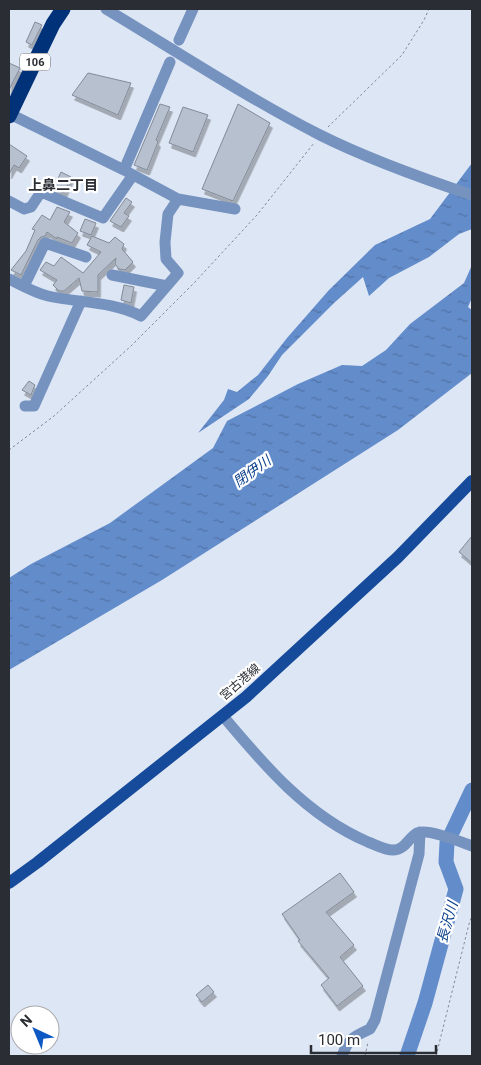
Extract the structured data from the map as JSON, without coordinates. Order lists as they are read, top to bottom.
{
  "streets": {
    "highway": ["106"],
    "main road": ["宮古港線"]
  },
  "districts": ["上鼻二丁目"],
  "water": ["閉伊川", "長沢川"],
  "scale_bar": "100 m",
  "north": "top left"
}
